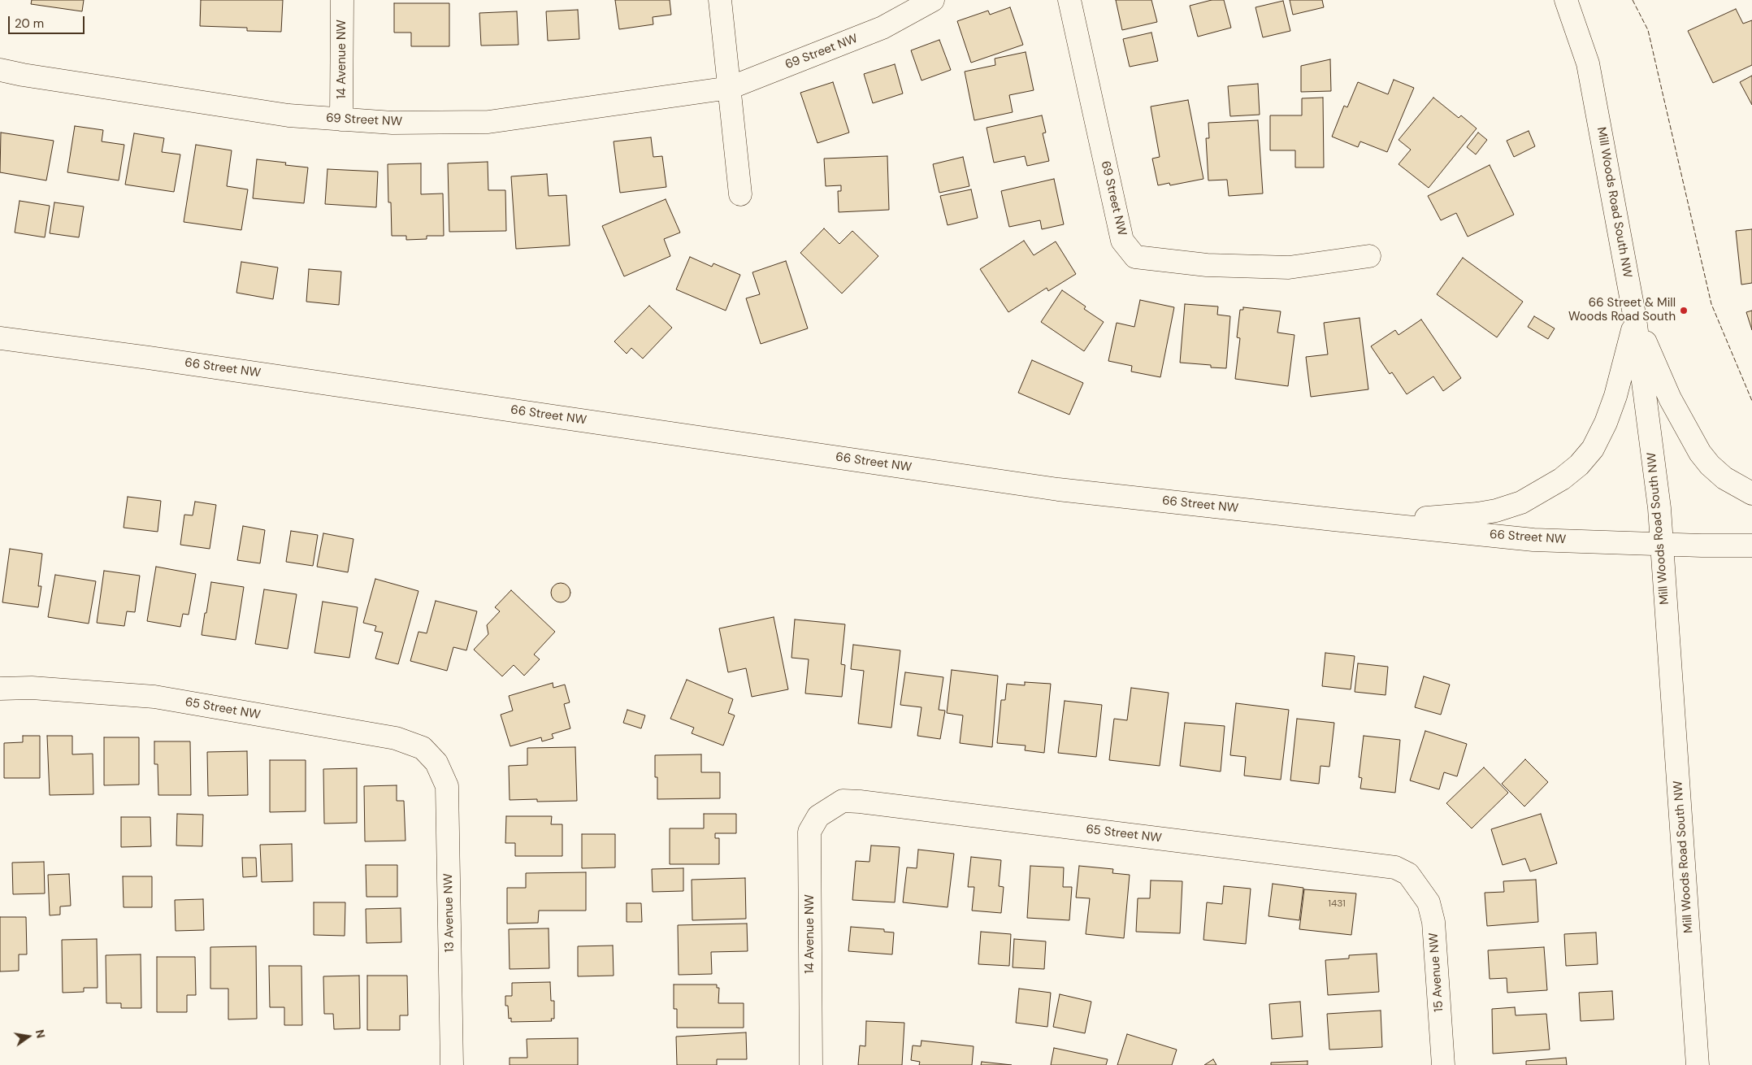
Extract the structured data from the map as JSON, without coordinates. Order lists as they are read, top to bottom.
{
  "streets": {
    "street": [
      "69 Street NW",
      "14 Avenue NW",
      "Mill Woods Road South NW",
      "66 Street NW",
      "65 Street NW",
      "13 Avenue NW",
      "15 Avenue NW"
    ]
  },
  "crossings": [
    ["69 Street NW", "14 Avenue NW"],
    ["14 Avenue NW", "65 Street NW"],
    ["Mill Woods Road South NW", "66 Street NW"],
    ["65 Street NW", "13 Avenue NW"],
    ["65 Street NW", "15 Avenue NW"]
  ],
  "places": ["66 Street & Mill Woods Road South"],
  "house_numbers": ["1431"],
  "scale_bar": "20 m",
  "north": "right"
}
